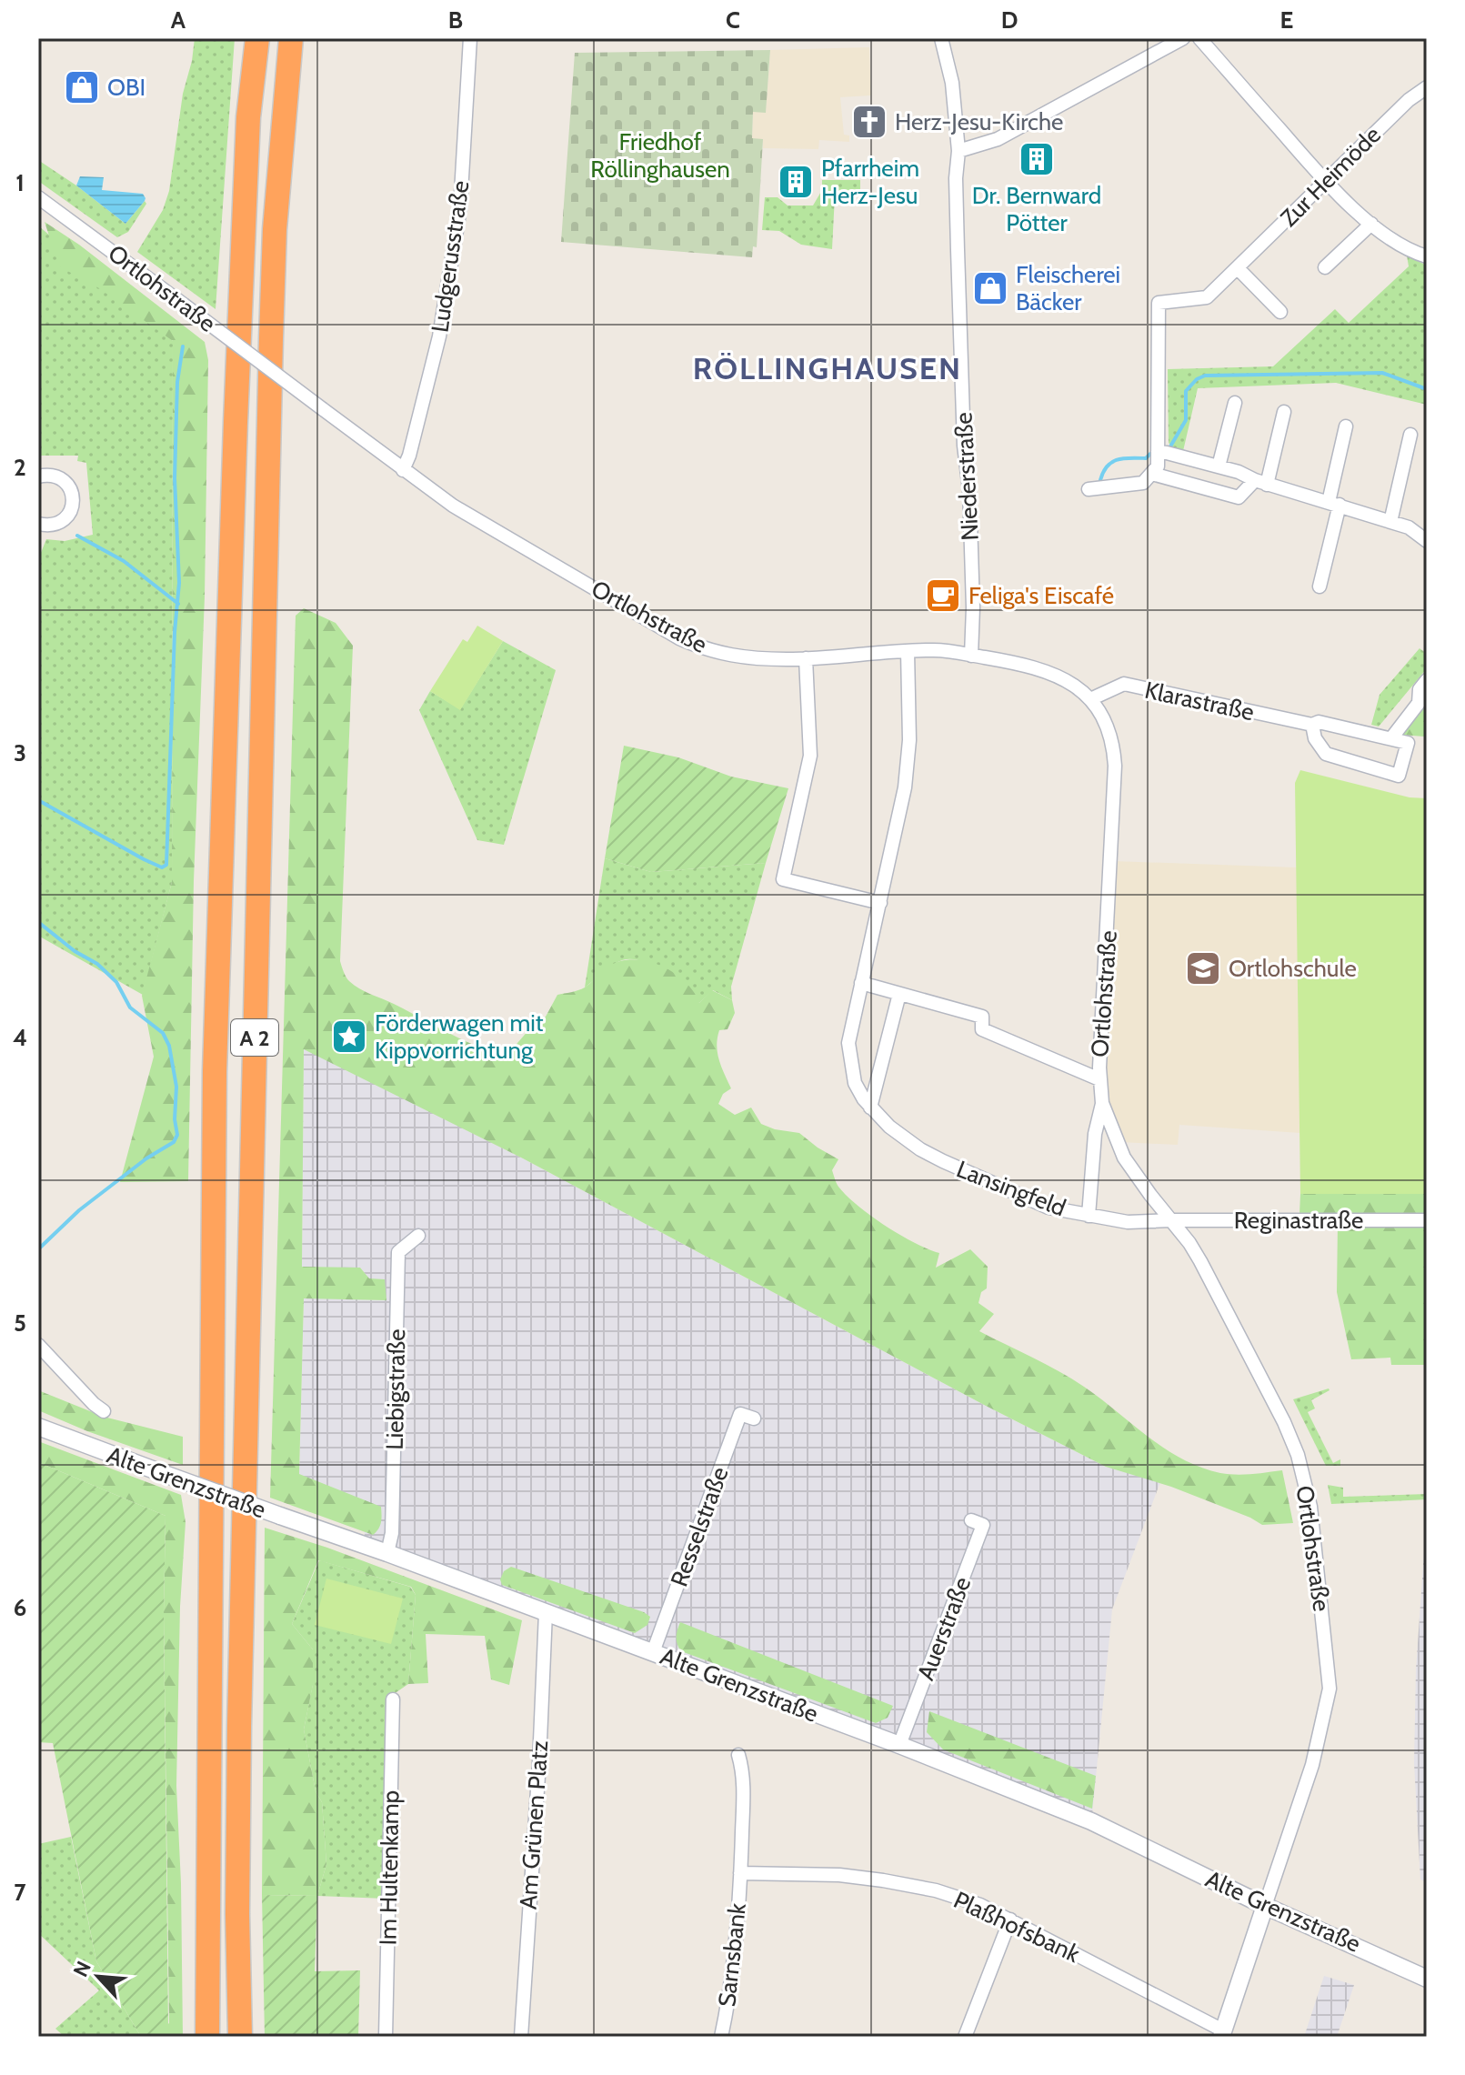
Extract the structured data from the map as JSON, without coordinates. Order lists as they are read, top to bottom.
{
  "streets": {
    "highway": ["A 2"],
    "street": [
      "Zur Heimöde",
      "Ludgerusstraße",
      "Ortlohstraße",
      "Niederstraße",
      "Klarastraße",
      "Lansingfeld",
      "Reginastraße",
      "Liebigstraße",
      "Alte Grenzstraße",
      "Resselstraße",
      "Auerstraße",
      "Am Grünen Platz",
      "Im Hultenkamp",
      "Plaßhofsbank",
      "Sarnsbank"
    ]
  },
  "crossings": [
    ["Ludgerusstraße", "Ortlohstraße"],
    ["Ortlohstraße", "Niederstraße"],
    ["Ortlohstraße", "Klarastraße"],
    ["Ortlohstraße", "Lansingfeld"],
    ["Ortlohstraße", "Reginastraße"],
    ["Ortlohstraße", "Alte Grenzstraße"],
    ["Lansingfeld", "Reginastraße"],
    ["Liebigstraße", "Alte Grenzstraße"],
    ["Alte Grenzstraße", "Resselstraße"],
    ["Alte Grenzstraße", "Auerstraße"],
    ["Alte Grenzstraße", "Am Grünen Platz"],
    ["Plaßhofsbank", "Sarnsbank"]
  ],
  "districts": ["RÖLLINGHAUSEN"],
  "parks": ["Friedhof Röllinghausen"],
  "places": {
    "shop": ["OBI", "Fleischerei Bäcker"],
    "church": ["Herz-Jesu-Kirche"],
    "building": ["Dr. Bernward Pötter", "Pfarrheim Herz-Jesu"],
    "cafe": ["Feliga's Eiscafé"],
    "school or university": ["Ortlohschule"],
    "place": ["Förderwagen mit Kippvorrichtung"]
  },
  "north": "top left",
  "grid": {
    "columns": [
      "A",
      "B",
      "C",
      "D",
      "E"
    ],
    "rows": [
      "1",
      "2",
      "3",
      "4",
      "5",
      "6",
      "7"
    ]
  }
}
